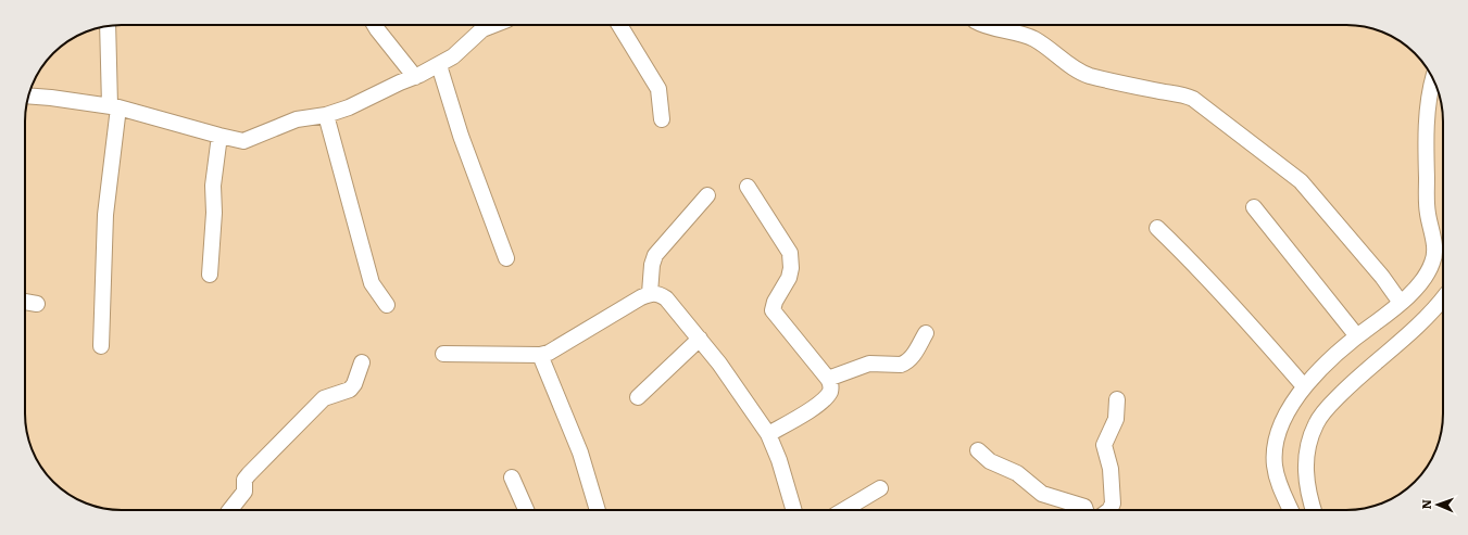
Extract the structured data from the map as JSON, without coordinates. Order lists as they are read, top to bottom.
{
  "north": "left"
}
